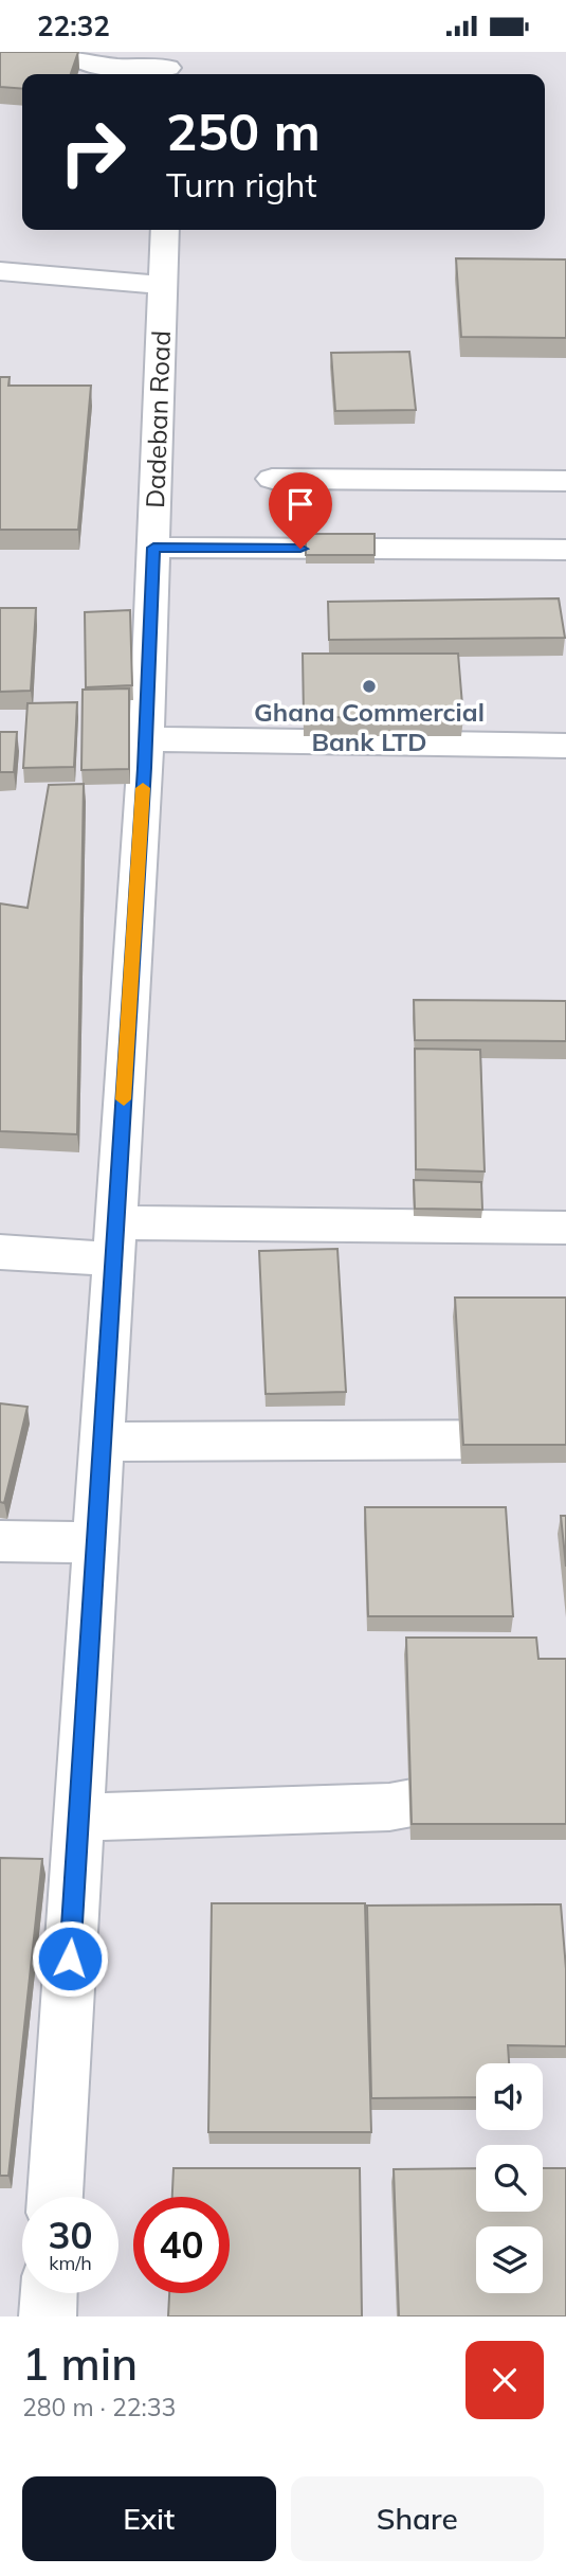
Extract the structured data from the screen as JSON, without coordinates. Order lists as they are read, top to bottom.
{
  "streets": {
    "street": ["Dadeban Road"]
  },
  "places": ["Ghana Commercial Bank LTD"],
  "page": {
    "status": "22:32",
    "turn": ["250 m", "Turn right"],
    "speed": "30 km/h",
    "limit": "40",
    "heading": ["1 min", "280 m · 22:33"],
    "buttons": ["Exit", "Share"]
  }
}
